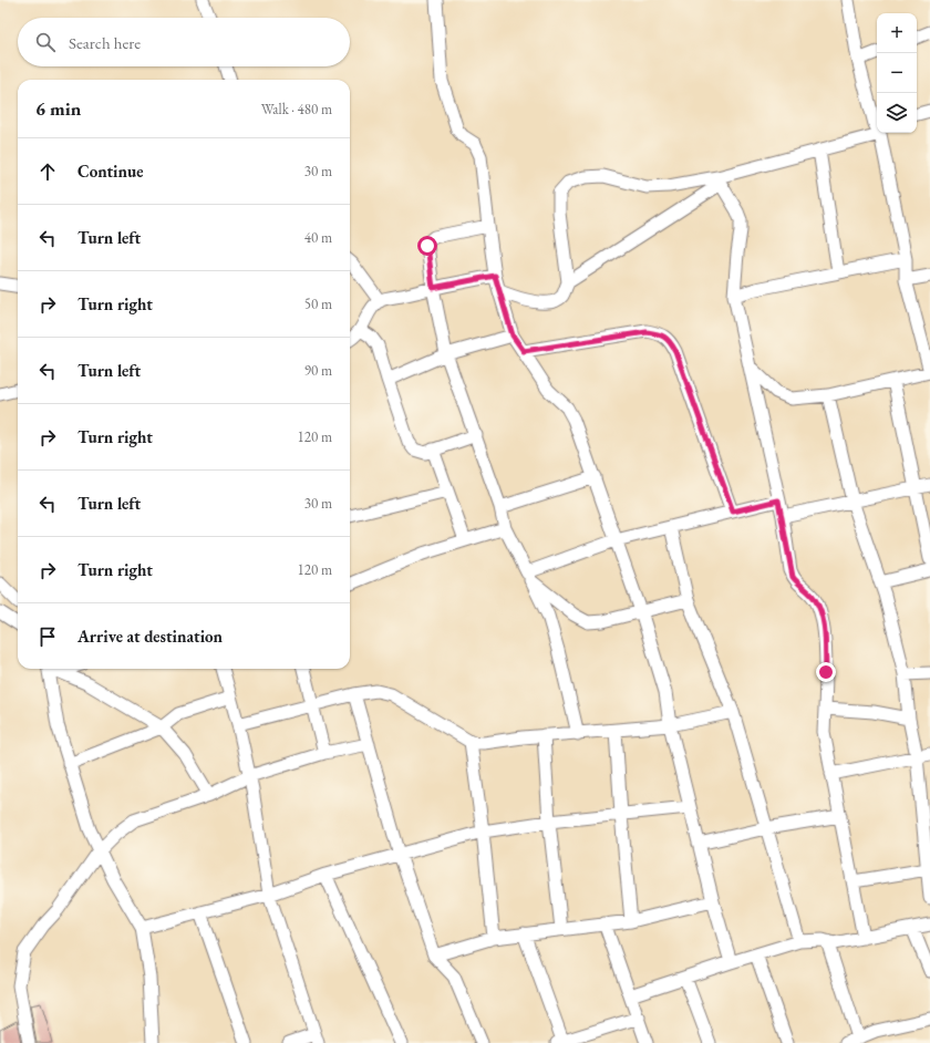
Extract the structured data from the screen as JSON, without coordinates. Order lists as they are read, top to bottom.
{
  "page": {
    "map_buttons": ["+", "−"],
    "search": "Search here",
    "heading": ["6 min", "Walk · 480 m"],
    "list": [
      ["Continue", "30 m"],
      ["Turn left", "40 m"],
      ["Turn right", "50 m"],
      ["Turn left", "90 m"],
      ["Turn right", "120 m"],
      ["Turn left", "30 m"],
      ["Turn right", "120 m"],
      "Arrive at destination"
    ]
  }
}
